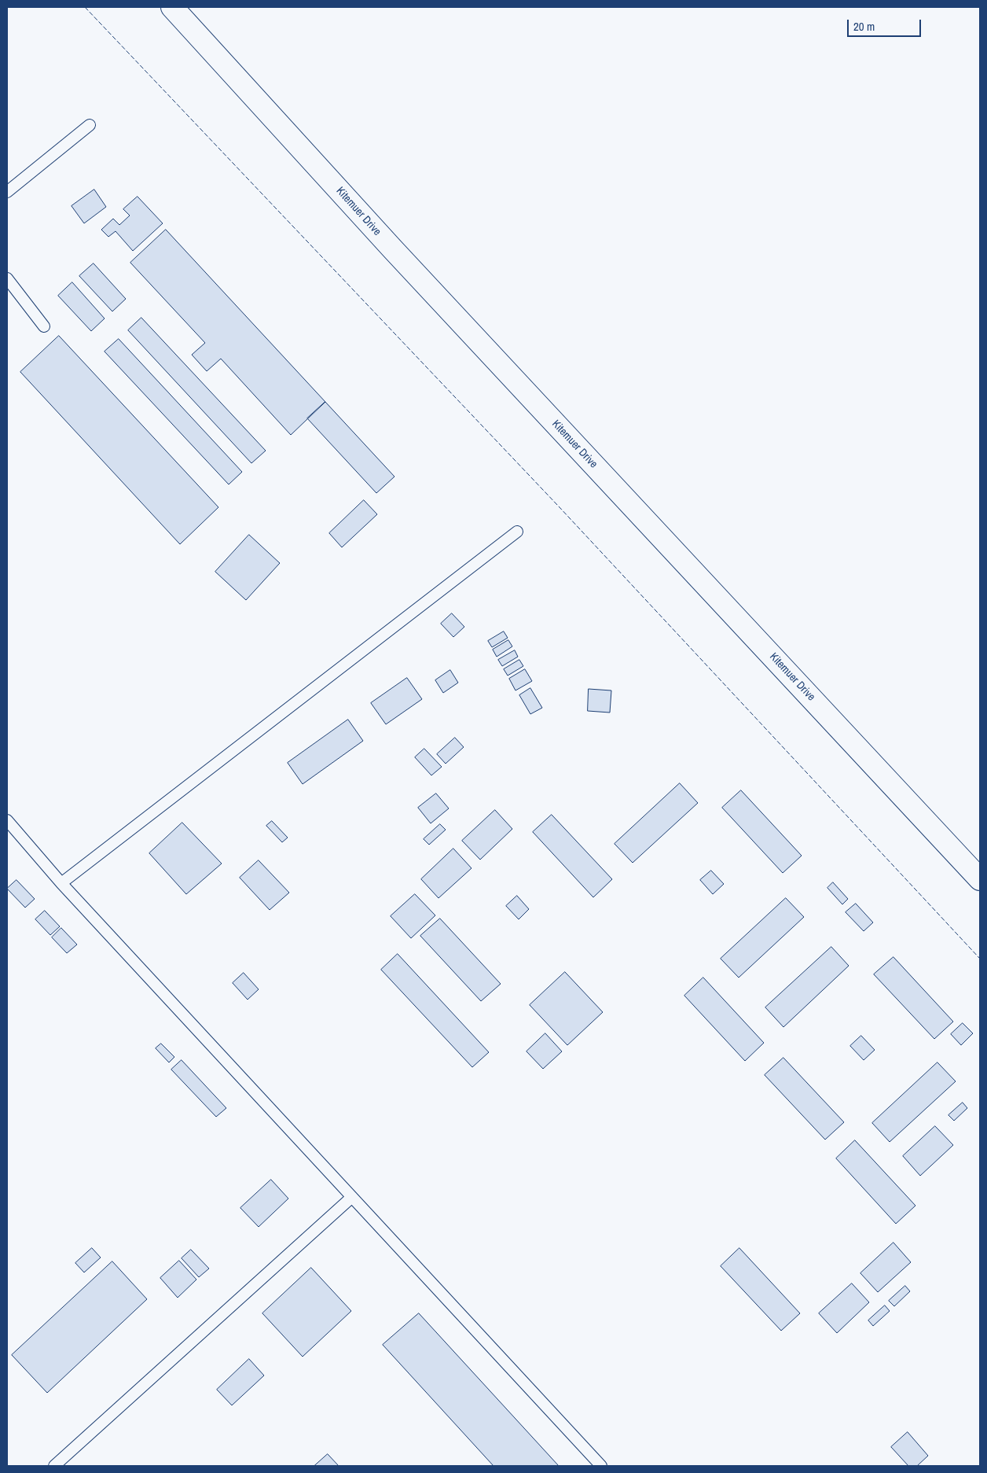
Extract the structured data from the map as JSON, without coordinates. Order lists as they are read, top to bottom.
{
  "streets": {
    "street": ["Kitemuer Drive"]
  },
  "scale_bar": "20 m"
}
